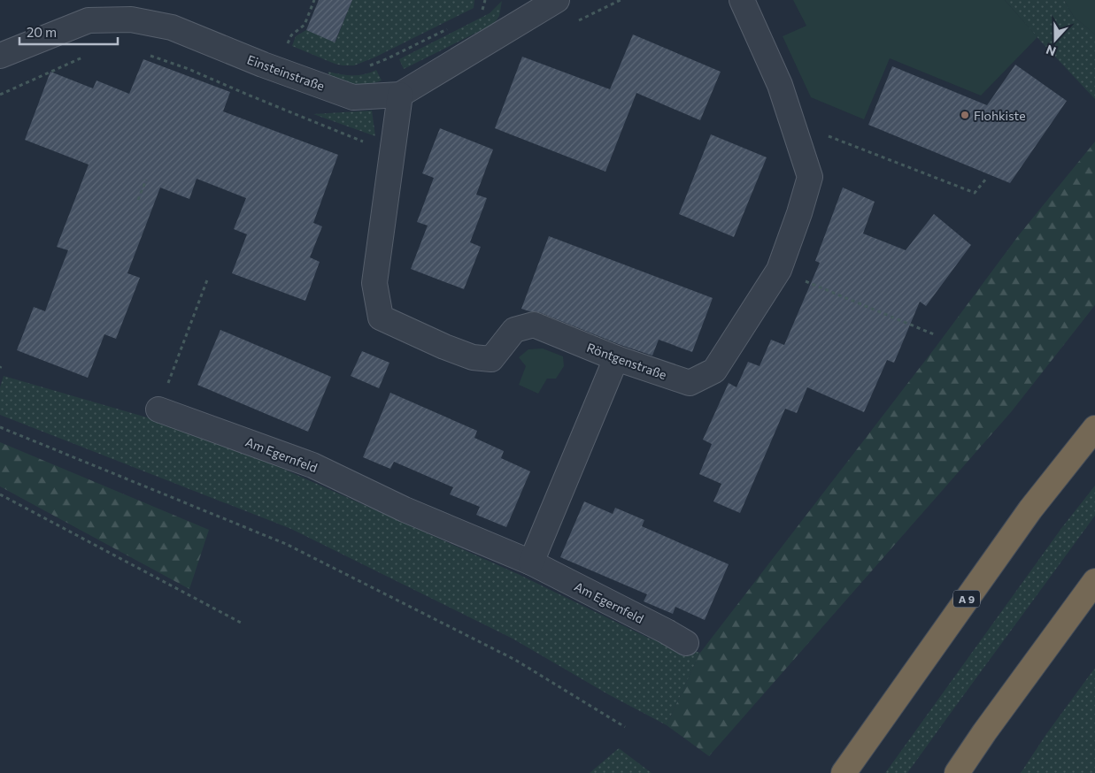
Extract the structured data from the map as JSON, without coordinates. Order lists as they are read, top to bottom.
{
  "streets": {
    "highway": ["A 9"],
    "street": ["Einsteinstraße", "Röntgenstraße", "Am Egernfeld"]
  },
  "crossings": [
    ["Einsteinstraße", "Röntgenstraße"]
  ],
  "places": ["Flohkiste"],
  "scale_bar": "20 m",
  "north": "bottom"
}
